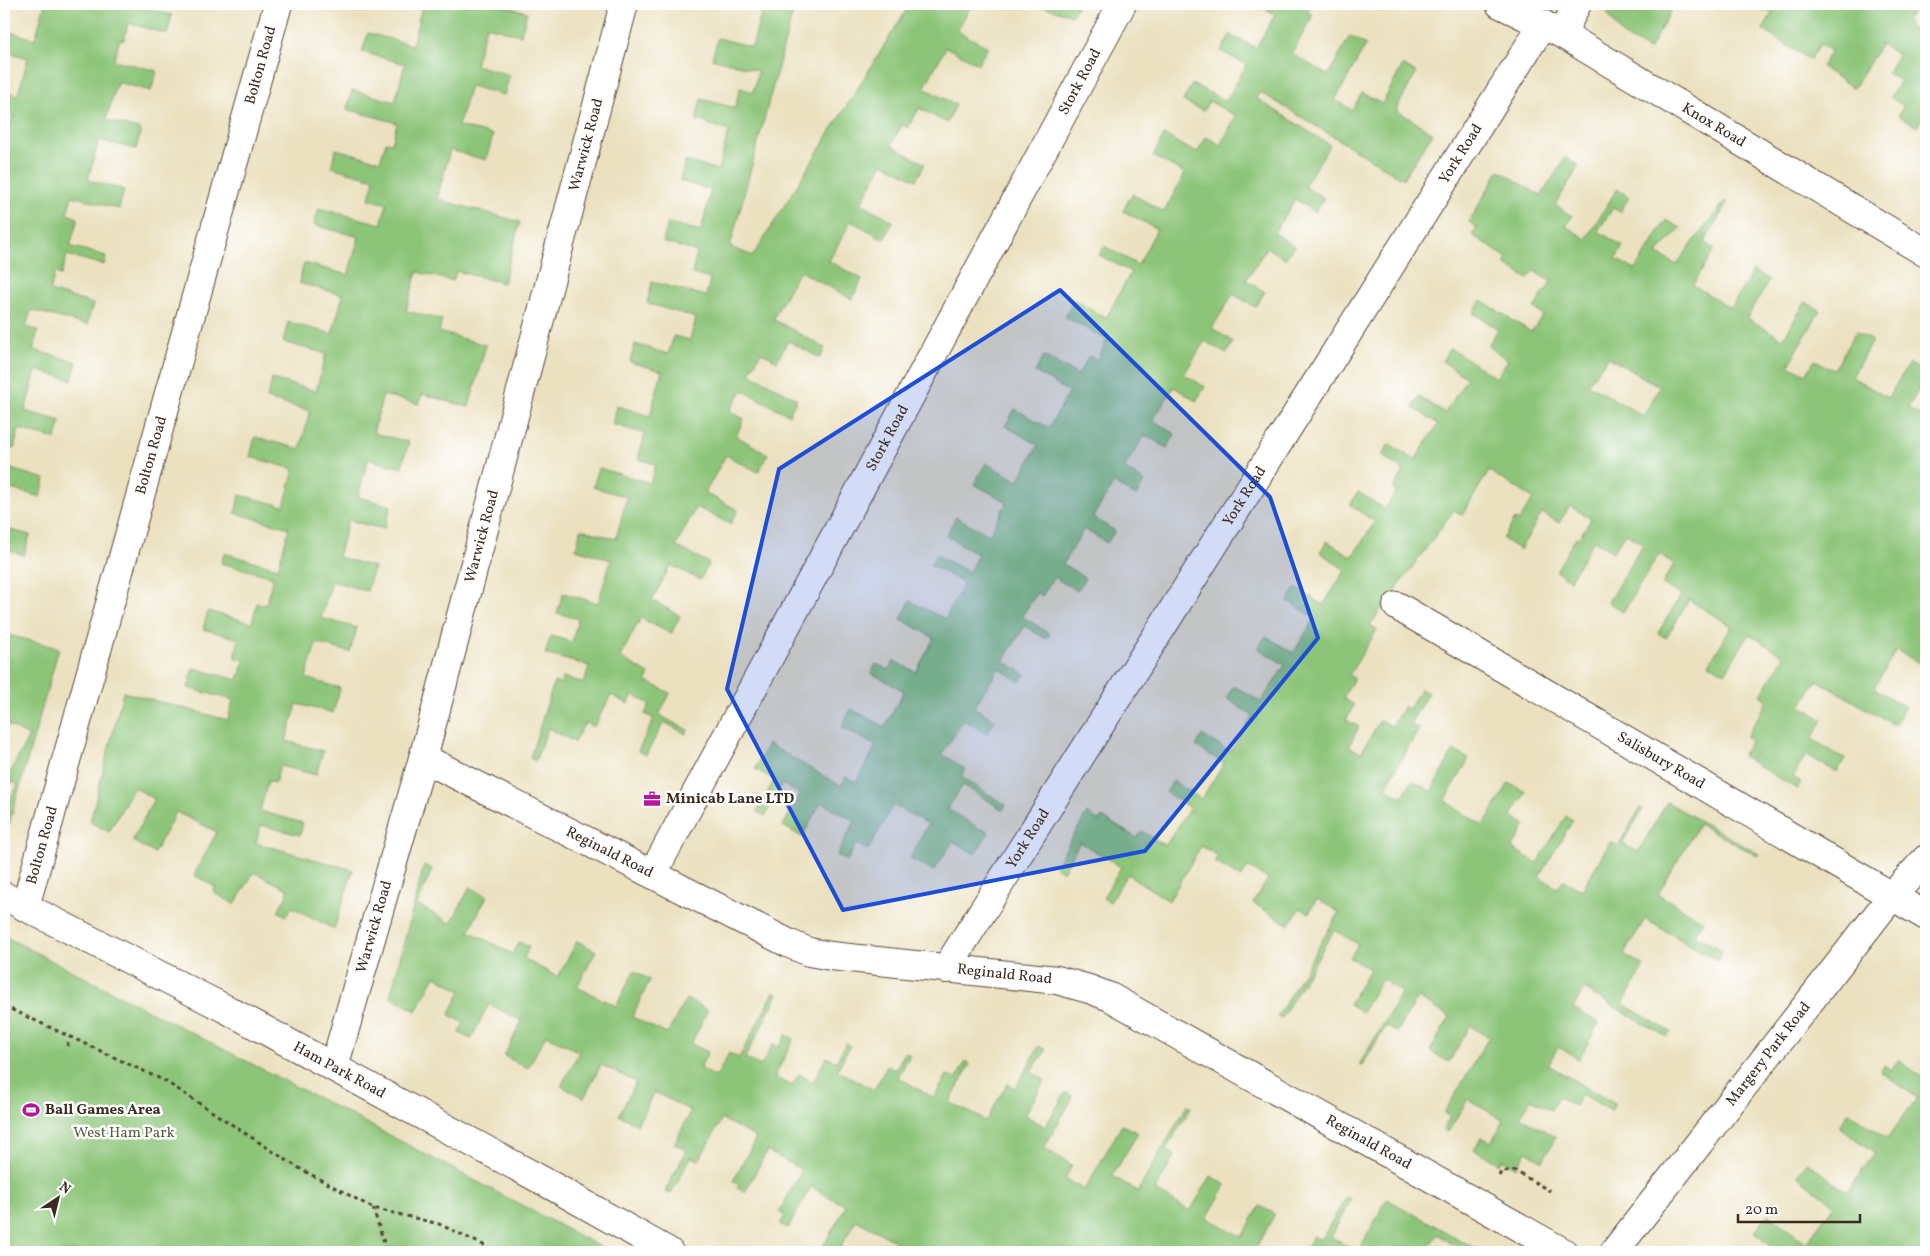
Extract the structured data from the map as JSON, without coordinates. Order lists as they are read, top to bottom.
{
  "streets": {
    "street": [
      "Bolton Road",
      "Stork Road",
      "Knox Road",
      "Warwick Road",
      "York Road",
      "Salisbury Road",
      "Reginald Road",
      "Margery Park Road",
      "Ham Park Road"
    ]
  },
  "crossings": [
    ["Bolton Road", "Ham Park Road"],
    ["Stork Road", "Reginald Road"],
    ["Knox Road", "York Road"],
    ["Warwick Road", "Reginald Road"],
    ["Warwick Road", "Ham Park Road"],
    ["York Road", "Reginald Road"],
    ["Salisbury Road", "Margery Park Road"]
  ],
  "parks": ["West Ham Park"],
  "places": {
    "office": ["Minicab Lane LTD"],
    "sports": ["Ball Games Area"]
  },
  "scale_bar": "20 m",
  "north": "top right"
}
